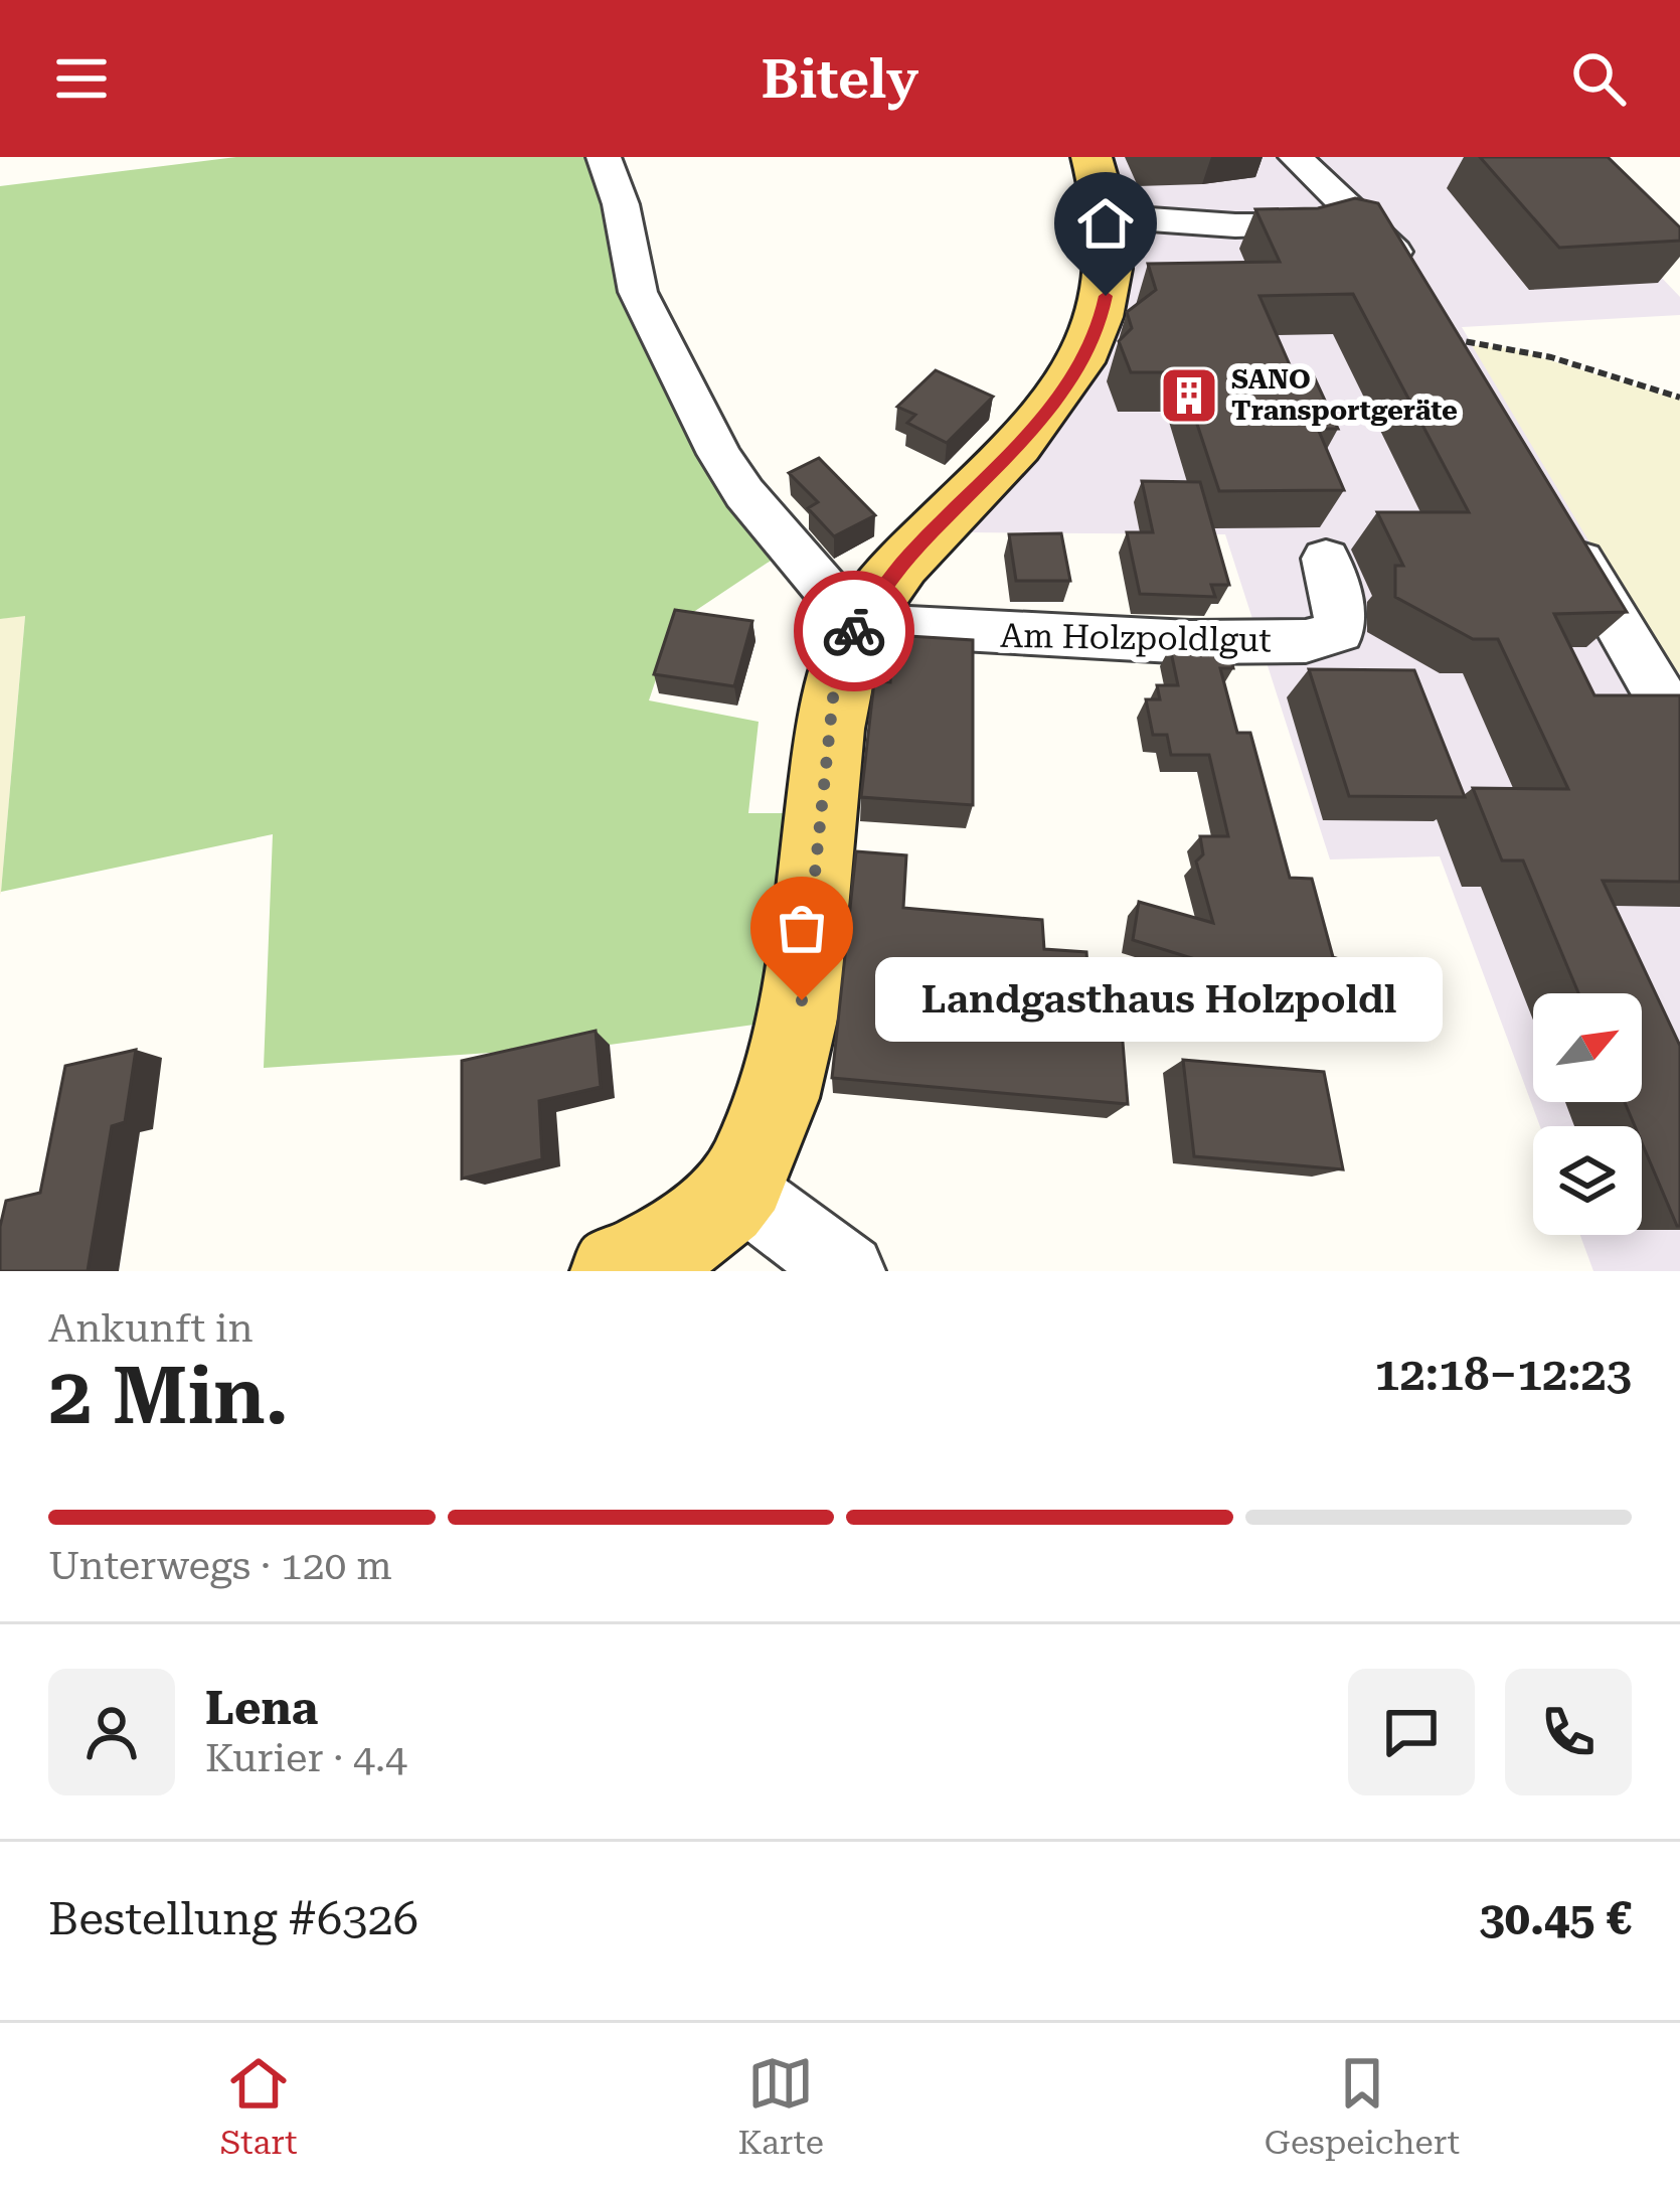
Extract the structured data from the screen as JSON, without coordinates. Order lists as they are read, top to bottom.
{
  "streets": {
    "street": ["Am Holzpoldlgut"]
  },
  "places": {
    "building": ["SANO Transportgeräte"],
    "other": ["Landgasthaus Holzpoldl"]
  },
  "north": "top right",
  "page": {
    "header": "Bitely",
    "bubble": "Landgasthaus Holzpoldl",
    "heading": ["2 Min.", "Ankunft in", "12:18–12:23"],
    "panel": [
      "Lena",
      "Kurier · 4.4",
      "Bestellung #6326",
      "30.45 €"
    ],
    "bar": "Unterwegs · 120 m",
    "tabs": ["Start", "Karte", "Gespeichert"]
  }
}
